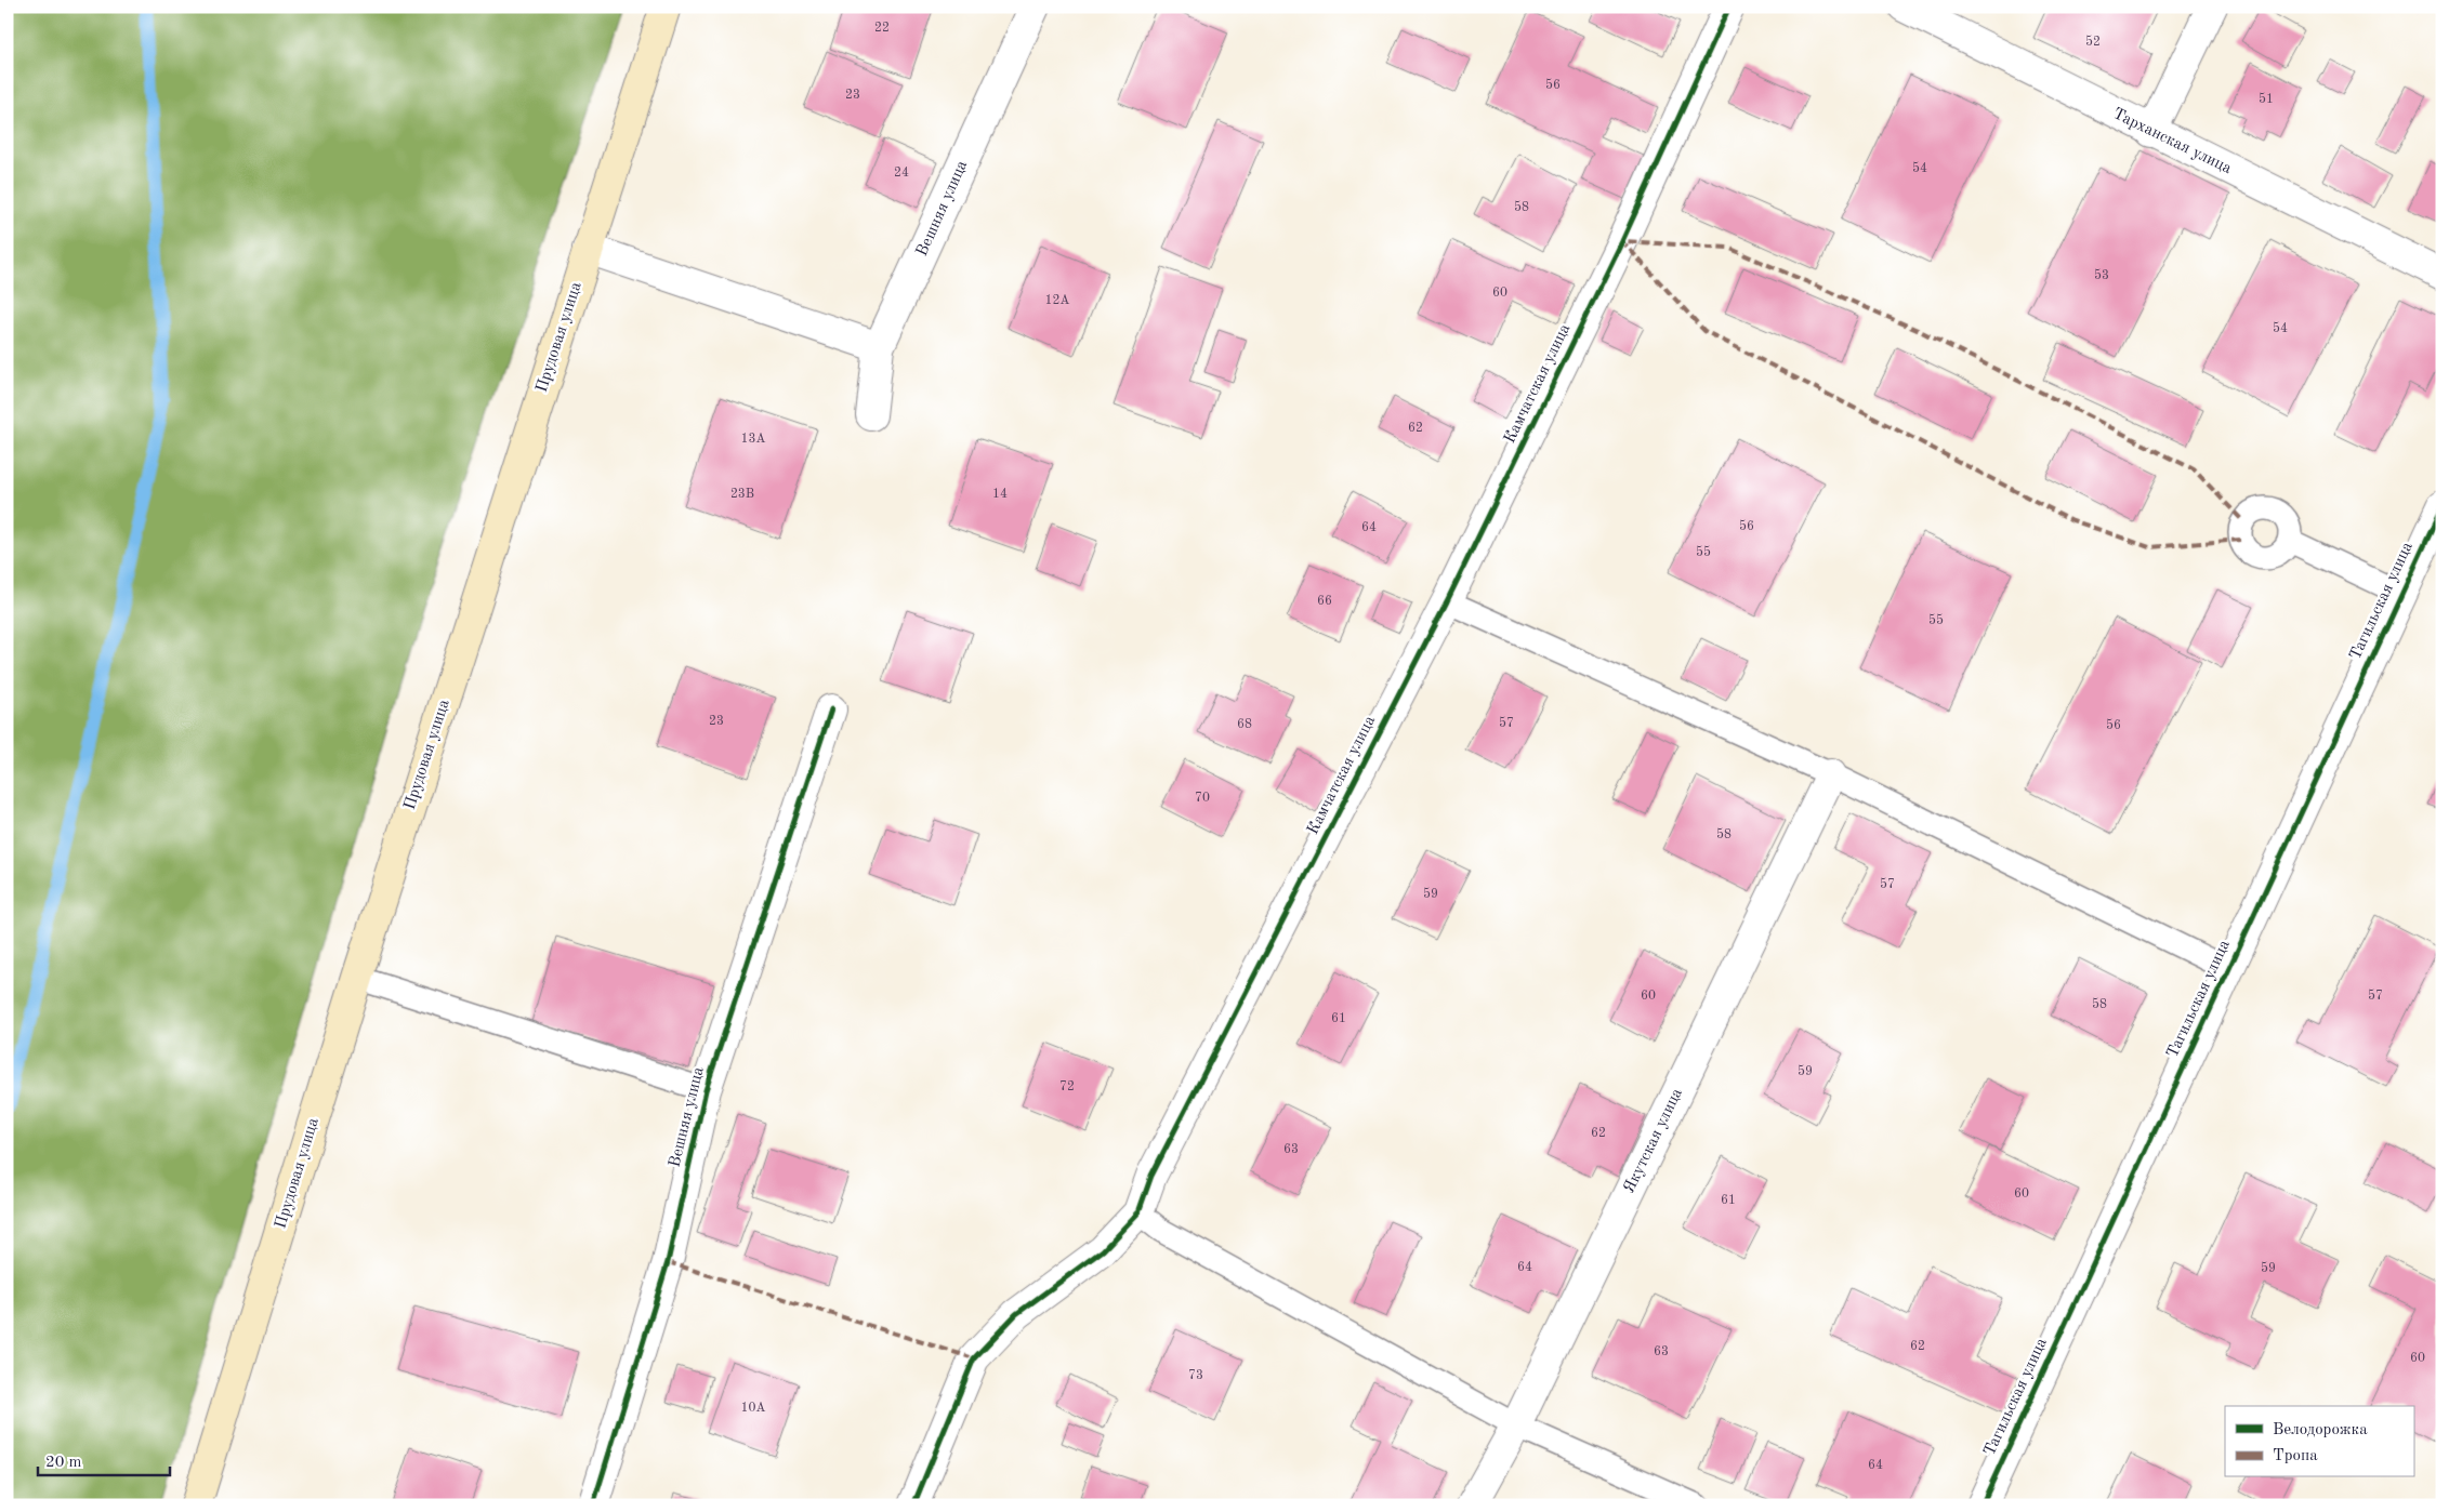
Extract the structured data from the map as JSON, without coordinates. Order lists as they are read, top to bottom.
{
  "streets": {
    "main road": ["Прудовая улица"],
    "street": [
      "Тарханская улица",
      "Вешняя улица",
      "Камчатская улица",
      "Тагильская улица",
      "Якутская улица"
    ]
  },
  "house_numbers": [
    "22",
    "52",
    "56",
    "23",
    "51",
    "54",
    "24",
    "58",
    "53",
    "60",
    "12А",
    "54",
    "62",
    "13А",
    "23В",
    "14",
    "56",
    "64",
    "55",
    "66",
    "55",
    "23",
    "57",
    "68",
    "56",
    "70",
    "58",
    "57",
    "59",
    "60",
    "57",
    "58",
    "61",
    "59",
    "72",
    "62",
    "63",
    "60",
    "61",
    "64",
    "59",
    "62",
    "63",
    "60",
    "73",
    "10А",
    "64"
  ],
  "legend": ["Велодорожка", "Тропа"],
  "scale_bar": "20 m"
}
